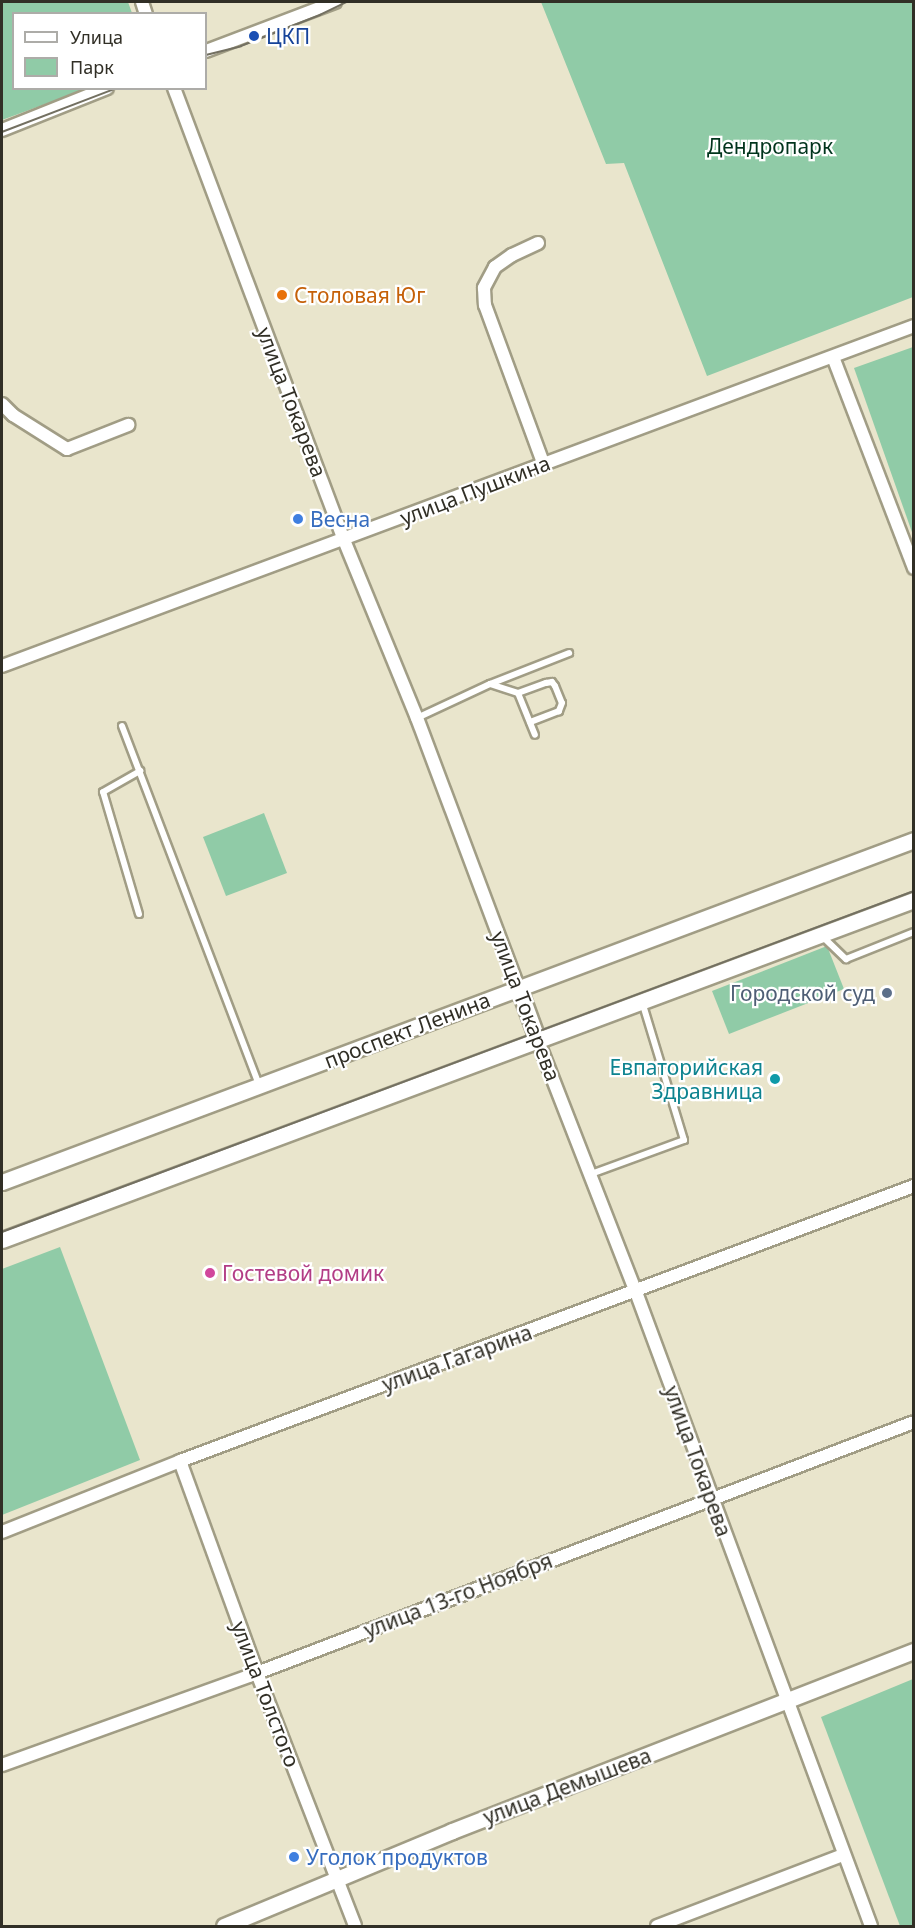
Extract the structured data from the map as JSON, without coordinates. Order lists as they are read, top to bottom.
{
  "streets": {
    "street": [
      "улица Токарева",
      "улица Пушкина",
      "проспект Ленина",
      "улица Гагарина",
      "улица 13-го Ноября",
      "улица Толстого",
      "улица Демышева"
    ]
  },
  "crossings": [
    ["улица Токарева", "улица Пушкина"],
    ["улица Токарева", "проспект Ленина"],
    ["улица Токарева", "улица Гагарина"],
    ["улица Токарева", "улица 13-го Ноября"],
    ["улица Токарева", "улица Демышева"],
    ["улица Гагарина", "улица Толстого"],
    ["улица 13-го Ноября", "улица Толстого"],
    ["улица Толстого", "улица Демышева"]
  ],
  "parks": ["Дендропарк"],
  "places": [
    "ЦКП",
    "Столовая Юг",
    "Весна",
    "Городской суд",
    "Евпаторийская Здравница",
    "Гостевой домик",
    "Уголок продуктов"
  ],
  "legend": ["Улица", "Парк"]
}
